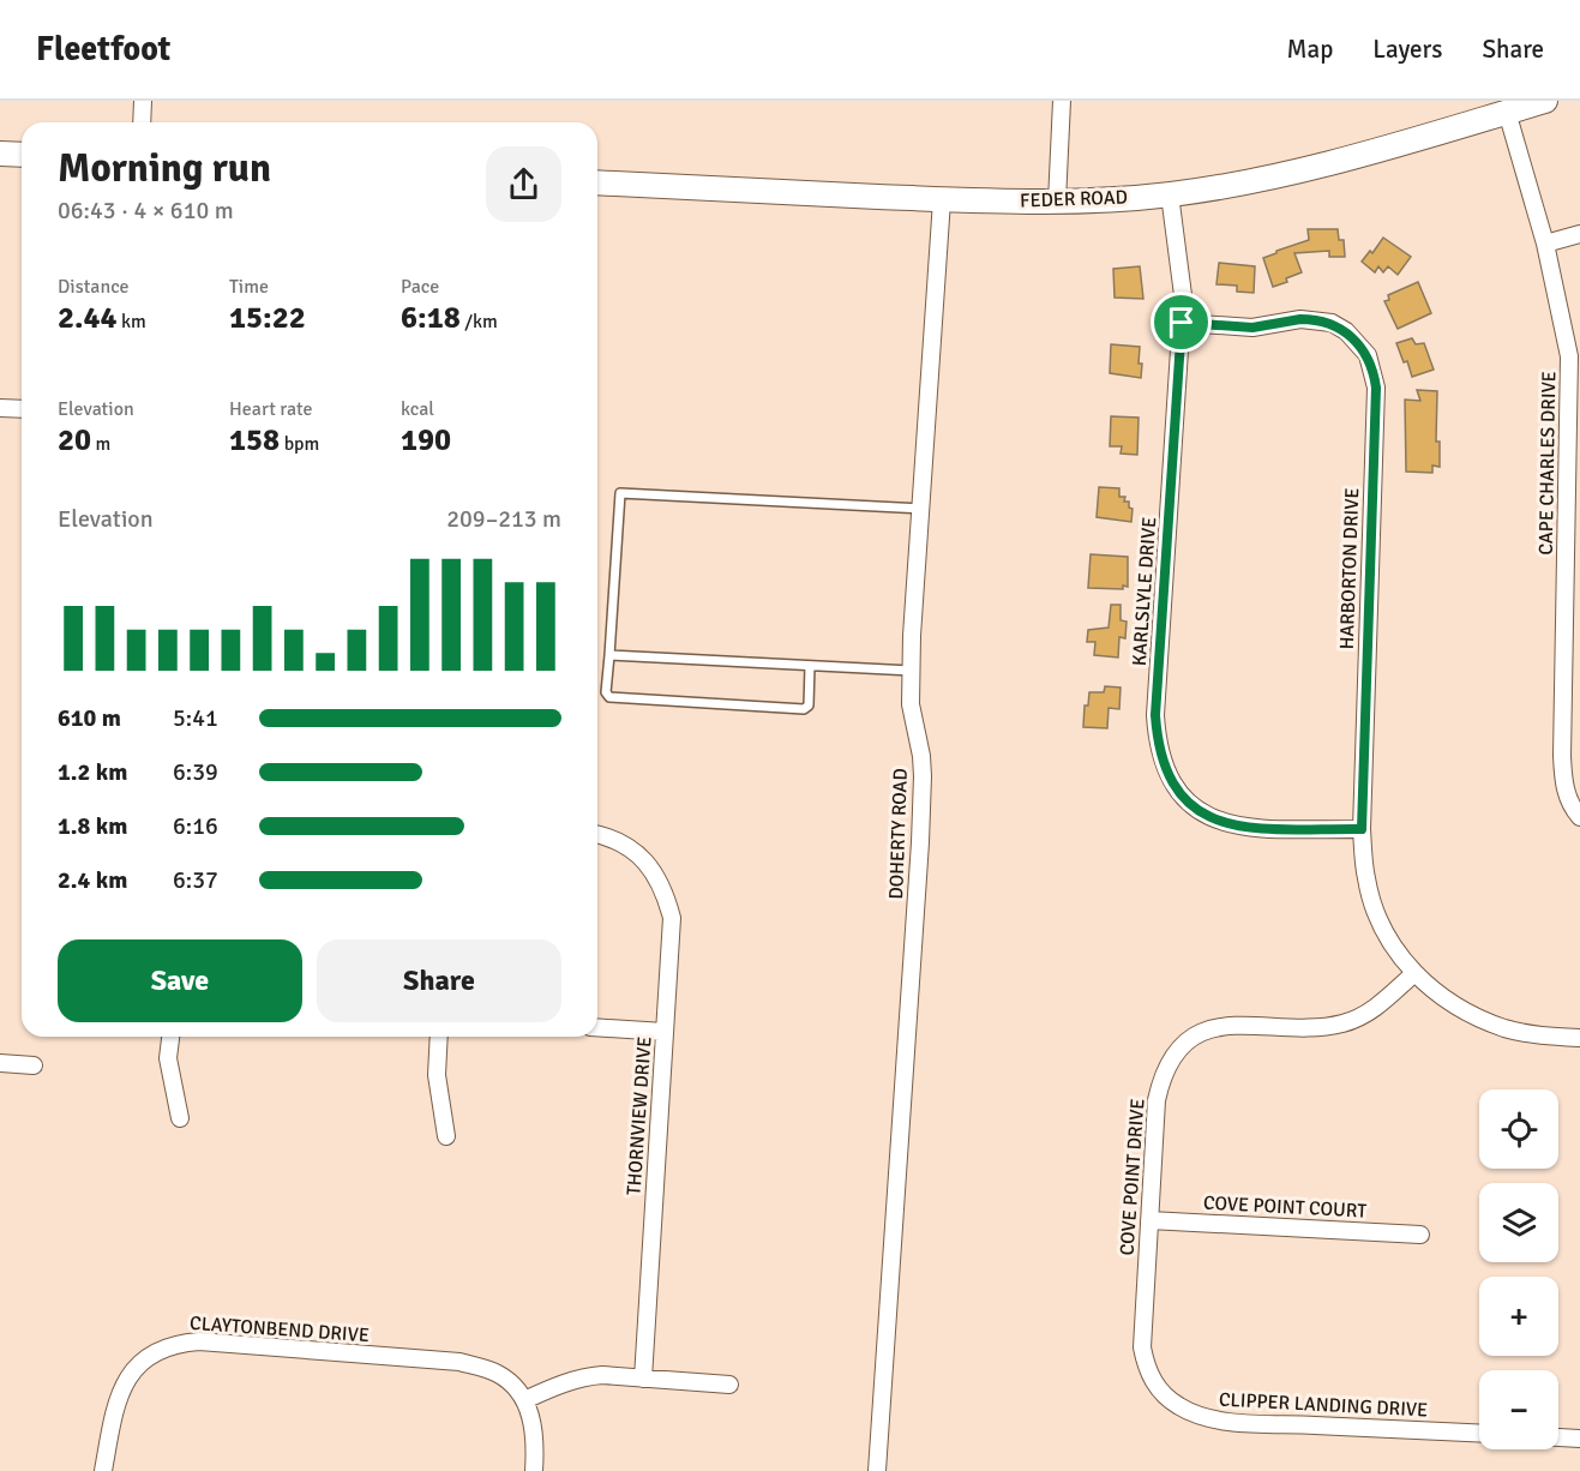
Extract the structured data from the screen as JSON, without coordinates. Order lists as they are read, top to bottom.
{
  "streets": {
    "main road": ["FEDER ROAD"],
    "street": [
      "CAPE CHARLES DRIVE",
      "HARBORTON DRIVE",
      "KARLSLYLE DRIVE",
      "DOHERTY ROAD",
      "THORNVIEW DRIVE",
      "COVE POINT DRIVE",
      "COVE POINT COURT",
      "CLAYTONBEND DRIVE",
      "CLIPPER LANDING DRIVE"
    ]
  },
  "crossings": [
    ["FEDER ROAD", "CAPE CHARLES DRIVE"],
    ["FEDER ROAD", "KARLSLYLE DRIVE"],
    ["FEDER ROAD", "DOHERTY ROAD"],
    ["HARBORTON DRIVE", "KARLSLYLE DRIVE"],
    ["HARBORTON DRIVE", "COVE POINT DRIVE"],
    ["COVE POINT DRIVE", "COVE POINT COURT"],
    ["COVE POINT DRIVE", "CLIPPER LANDING DRIVE"]
  ],
  "page": {
    "header": "Fleetfoot",
    "nav": ["Map", "Layers", "Share"],
    "heading": ["Morning run", "06:43 · 4 × 610 m"],
    "stats": [
      ["Distance", "2.44 km"],
      ["Time", "15:22"],
      ["Pace", "6:18 /km"],
      ["Elevation", "20 m"],
      ["Heart rate", "158 bpm"],
      ["kcal", "190"]
    ],
    "chart": ["Elevation", "209–213 m"],
    "list": [
      {
        "name": "610 m",
        "note": "5:41"
      },
      {
        "name": "1.2 km",
        "note": "6:39"
      },
      {
        "name": "1.8 km",
        "note": "6:16"
      },
      {
        "name": "2.4 km",
        "note": "6:37"
      }
    ],
    "buttons": ["Save", "Share"],
    "map_buttons": ["+", "−"]
  }
}
